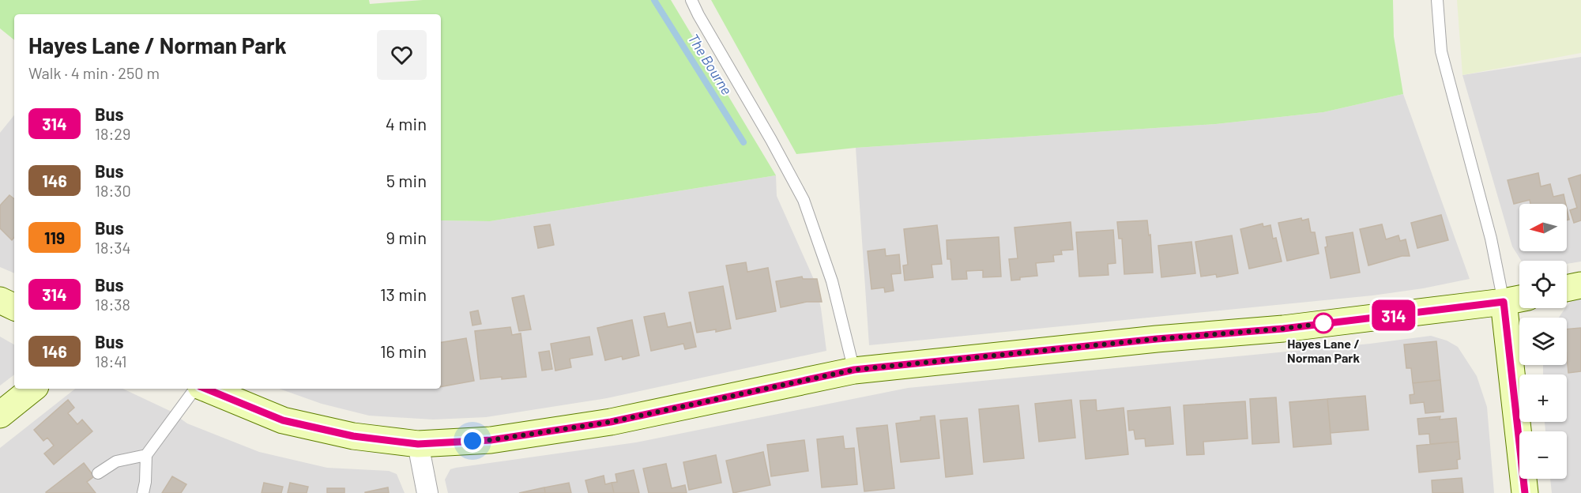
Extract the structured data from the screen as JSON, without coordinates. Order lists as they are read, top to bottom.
{
  "water": ["The Bourne"],
  "places": ["Hayes Lane / Norman Park"],
  "lines": ["bus line 314"],
  "north": "left",
  "page": {
    "on_map": "314",
    "heading": ["Hayes Lane / Norman Park", "Walk · 4 min · 250 m"],
    "list": [
      {
        "mark": "314",
        "name": "Bus",
        "note": "18:29",
        "value": "4 min"
      },
      {
        "mark": "146",
        "name": "Bus",
        "note": "18:30",
        "value": "5 min"
      },
      {
        "mark": "119",
        "name": "Bus",
        "note": "18:34",
        "value": "9 min"
      },
      {
        "mark": "314",
        "name": "Bus",
        "note": "18:38",
        "value": "13 min"
      },
      {
        "mark": "146",
        "name": "Bus",
        "note": "18:41",
        "value": "16 min"
      }
    ],
    "map_buttons": ["+", "−"]
  }
}
